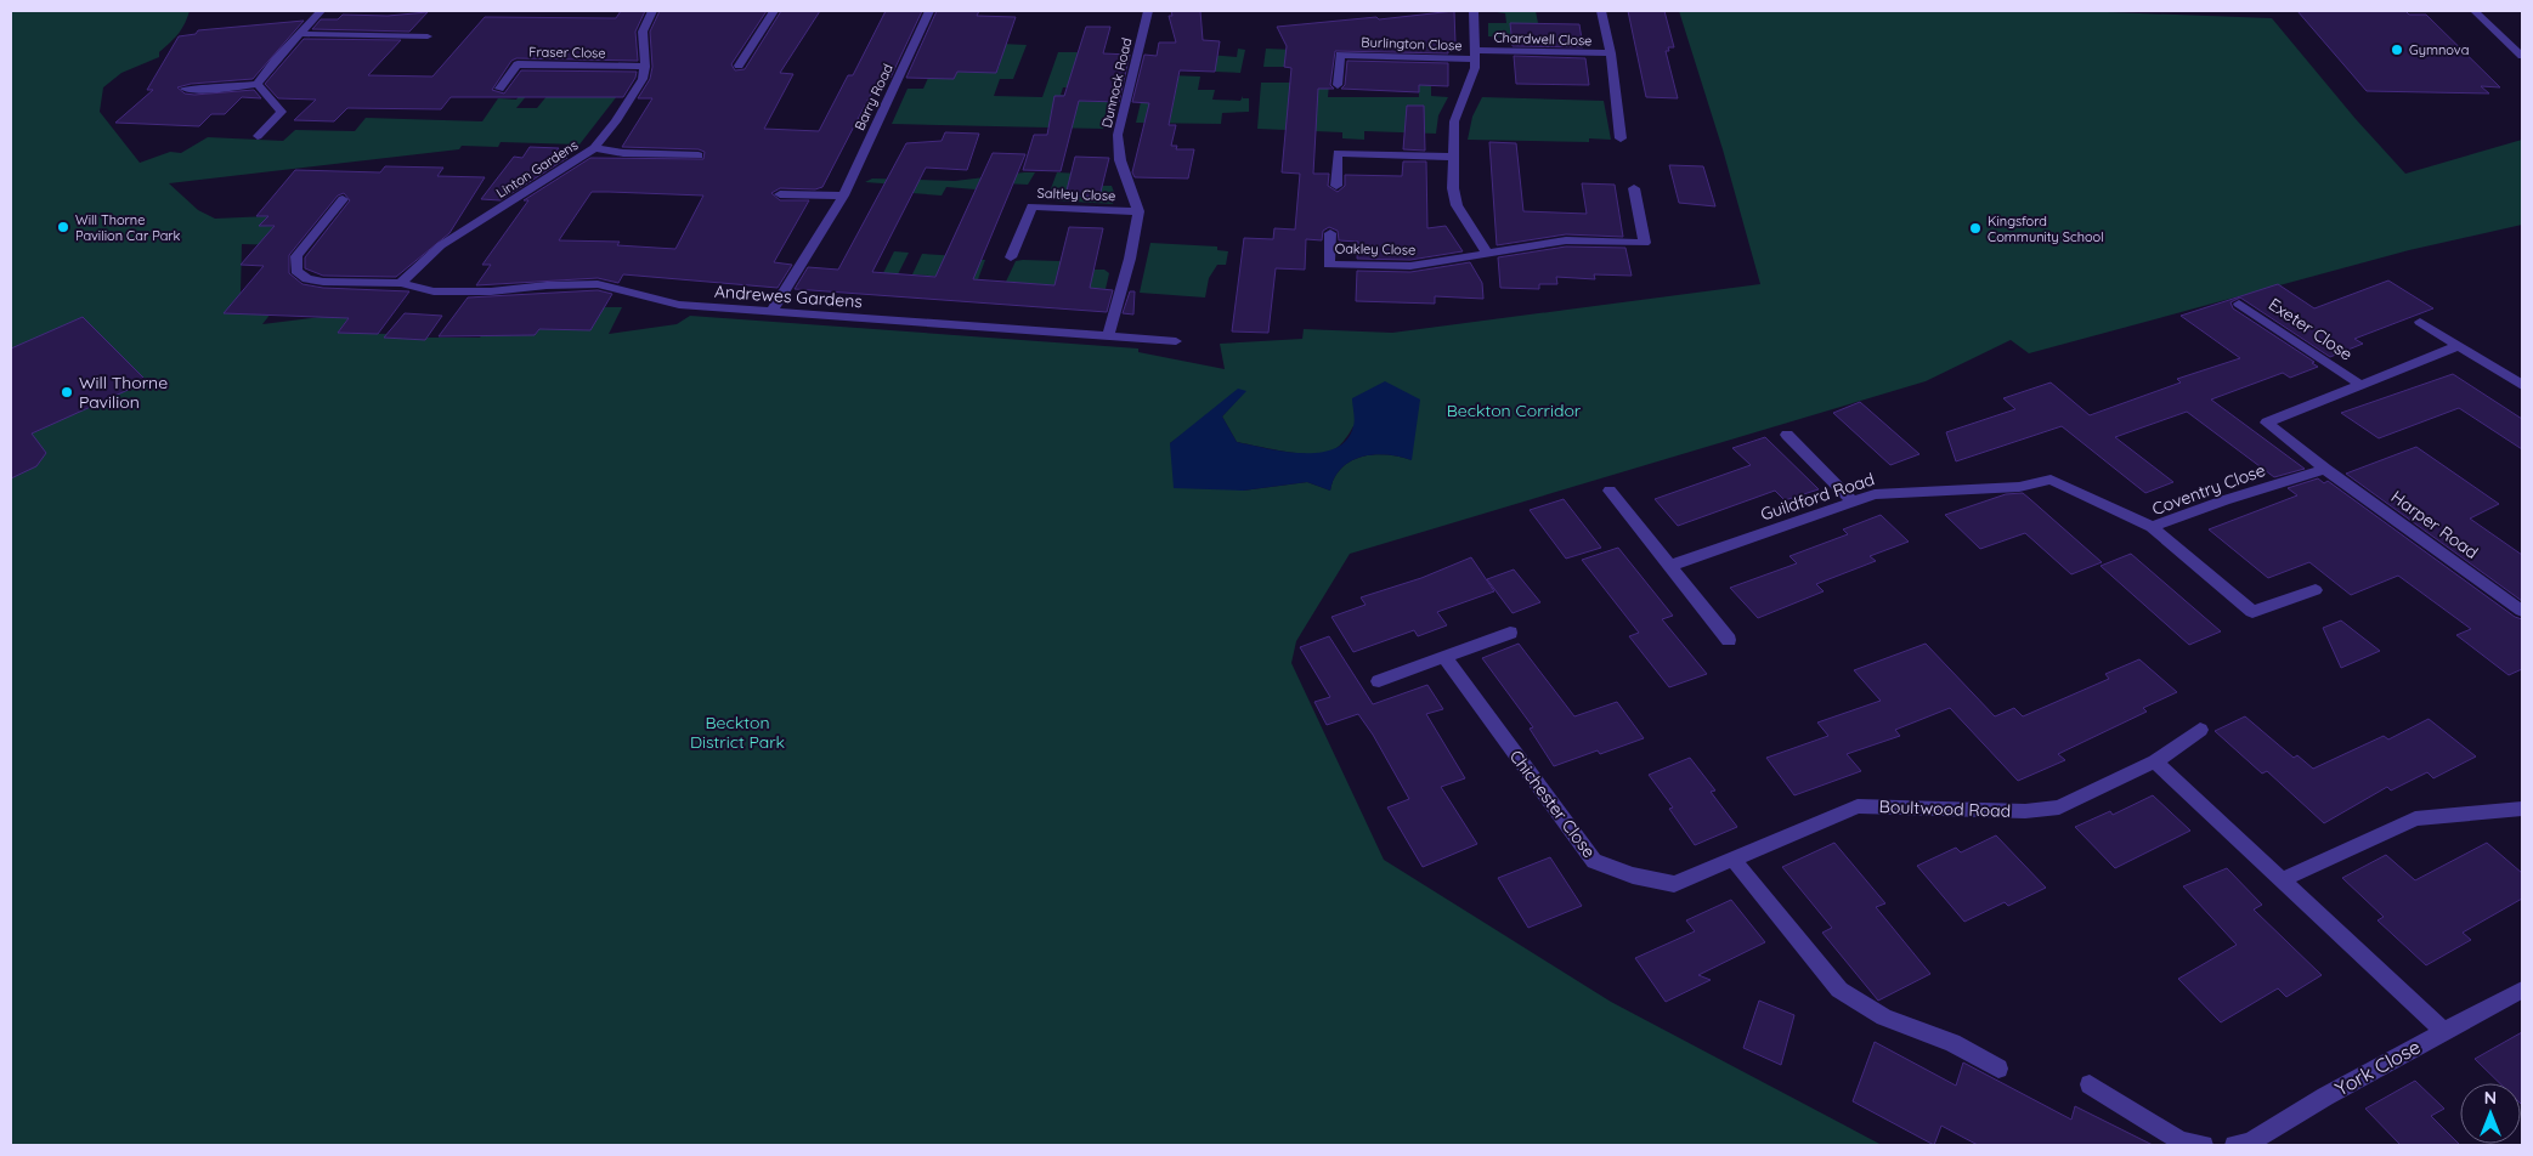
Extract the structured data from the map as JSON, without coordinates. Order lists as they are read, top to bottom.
{
  "streets": {
    "street": [
      "Chardwell Close",
      "Burlington Close",
      "Fraser Close",
      "Dunnock Road",
      "Barry Road",
      "Linton Gardens",
      "Saltley Close",
      "Oakley Close",
      "Andrewes Gardens",
      "Exeter Close",
      "Coventry Close",
      "Guildford Road",
      "Harper Road",
      "Chichester Close",
      "Boultwood Road",
      "York Close"
    ]
  },
  "crossings": [
    ["Chardwell Close", "Burlington Close"],
    ["Fraser Close", "Linton Gardens"],
    ["Dunnock Road", "Saltley Close"],
    ["Dunnock Road", "Andrewes Gardens"],
    ["Barry Road", "Andrewes Gardens"],
    ["Linton Gardens", "Andrewes Gardens"],
    ["Exeter Close", "Harper Road"],
    ["Coventry Close", "Guildford Road"],
    ["Coventry Close", "Harper Road"],
    ["Chichester Close", "Boultwood Road"]
  ],
  "parks": ["Beckton Corridor", "Beckton District Park"],
  "places": [
    "Gymnova",
    "Will Thorne Pavilion Car Park",
    "Kingsford Community School",
    "Will Thorne Pavilion"
  ],
  "north": "top"
}
